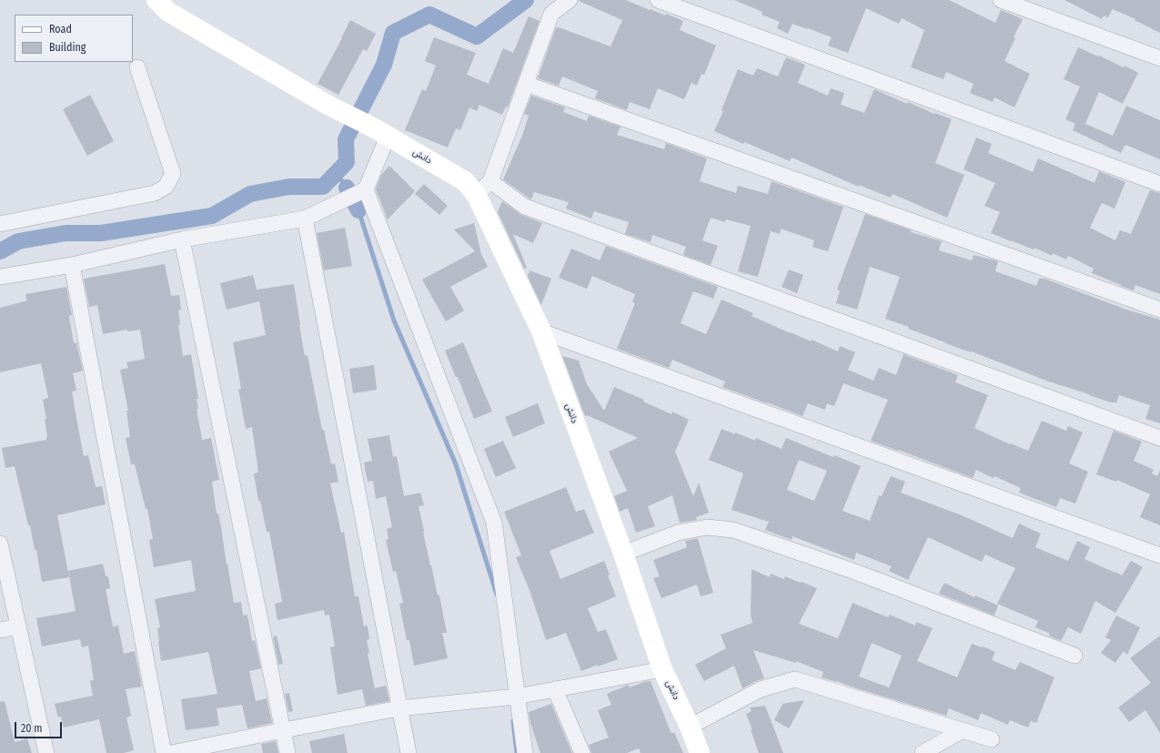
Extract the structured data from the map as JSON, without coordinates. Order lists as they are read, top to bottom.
{
  "streets": {
    "main road": ["دانش"]
  },
  "legend": ["Road", "Building"],
  "scale_bar": "20 m"
}
